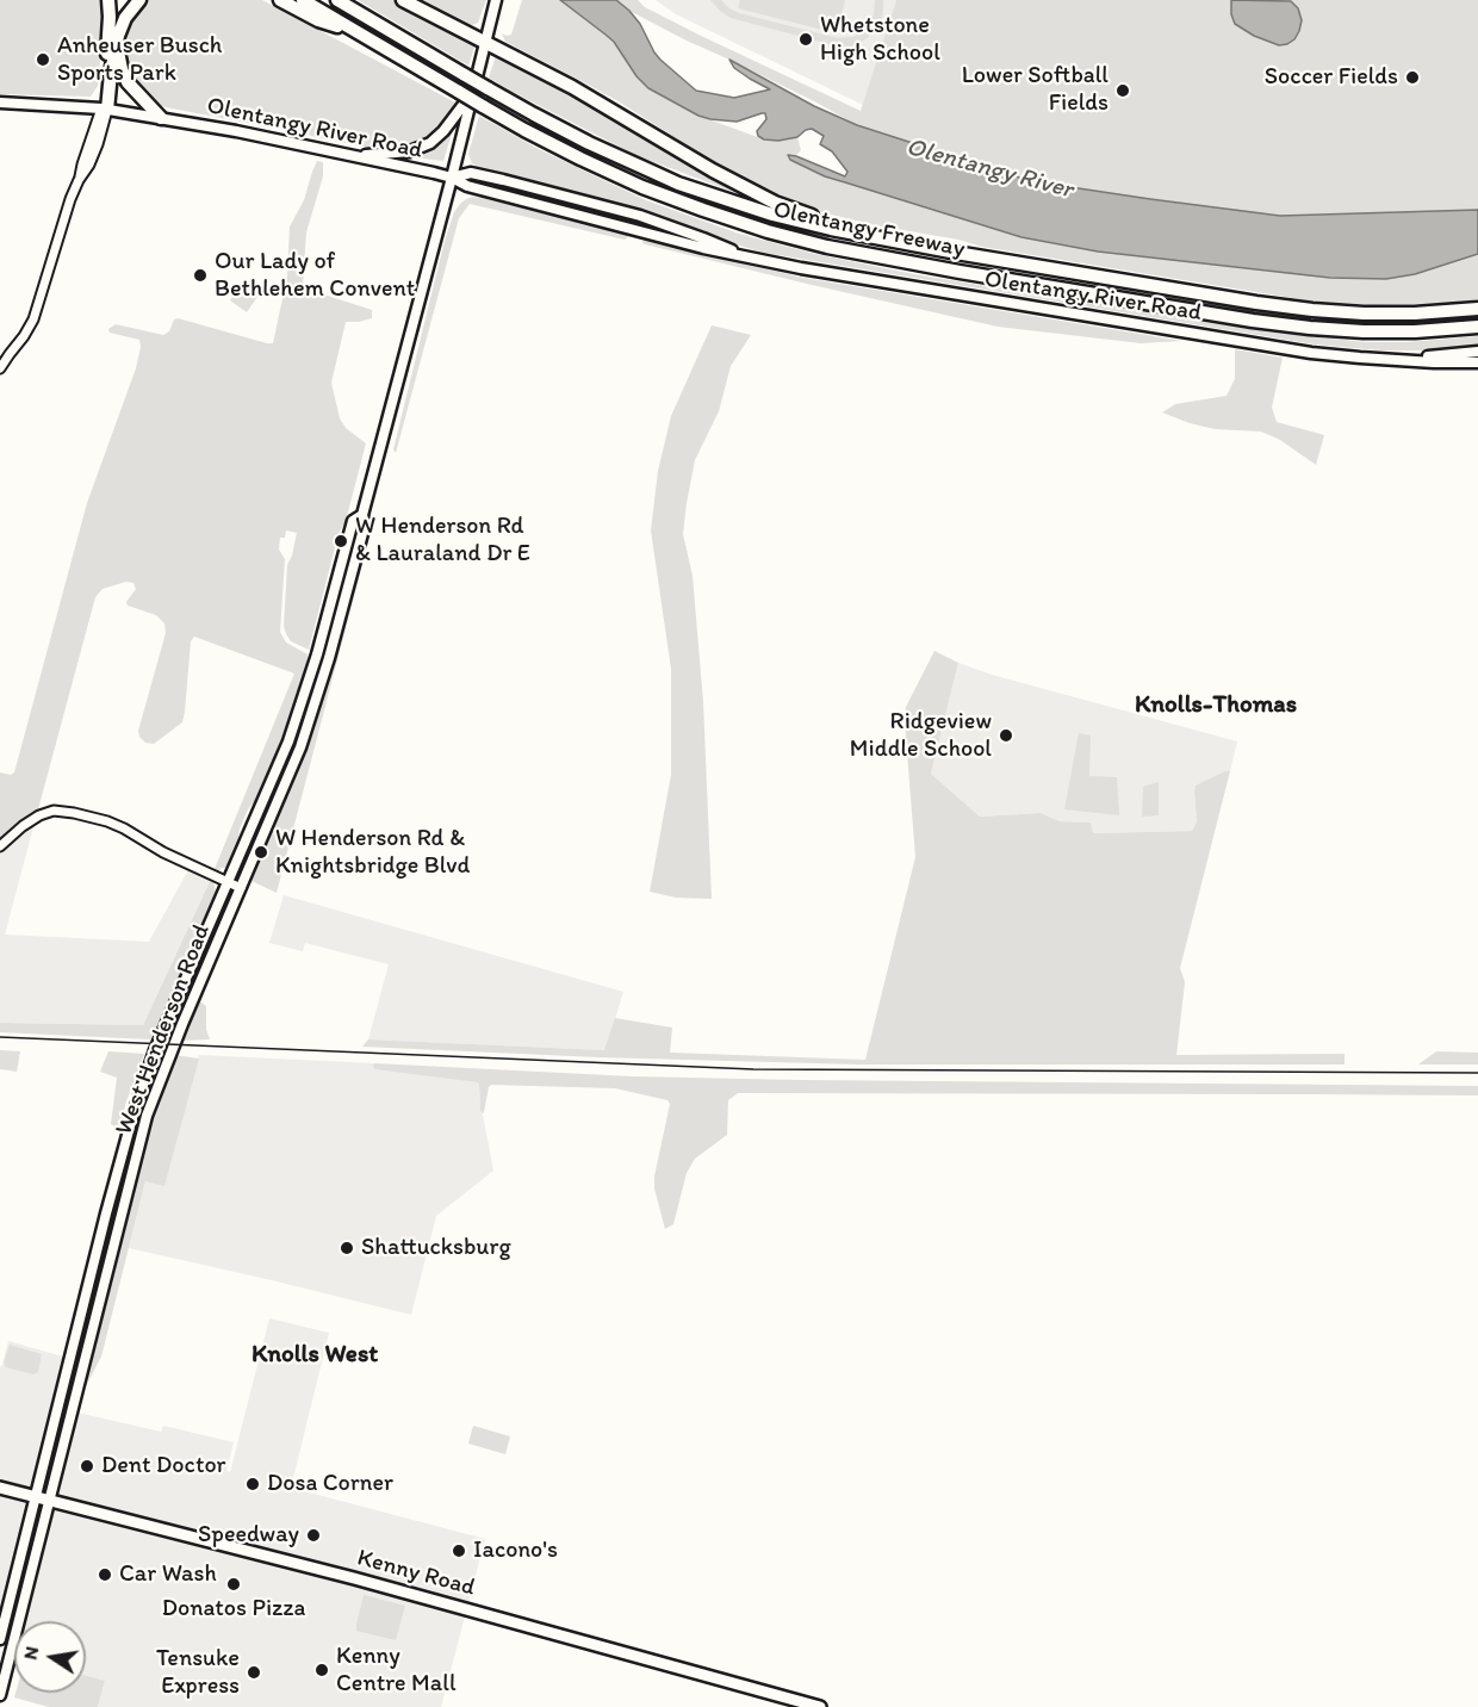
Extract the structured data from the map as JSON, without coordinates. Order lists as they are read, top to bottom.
{
  "streets": {
    "highway": ["Olentangy Freeway"],
    "main road": ["Olentangy River Road", "West Henderson Road", "Kenny Road"]
  },
  "crossings": [
    ["Olentangy River Road", "West Henderson Road"],
    ["Olentangy Freeway", "West Henderson Road"],
    ["West Henderson Road", "Kenny Road"]
  ],
  "districts": ["Knolls-Thomas", "Knolls West"],
  "water": ["Olentangy River"],
  "places": [
    "Whetstone High School",
    "Anheuser Busch Sports Park",
    "Soccer Fields",
    "Lower Softball Fields",
    "Our Lady of Bethlehem Convent",
    "W Henderson Rd & Lauraland Dr E",
    "Ridgeview Middle School",
    "W Henderson Rd & Knightsbridge Blvd",
    "Shattucksburg",
    "Dent Doctor",
    "Dosa Corner",
    "Speedway",
    "Iacono's",
    "Car Wash",
    "Donatos Pizza",
    "Kenny Centre Mall",
    "Tensuke Express"
  ],
  "north": "left"
}
